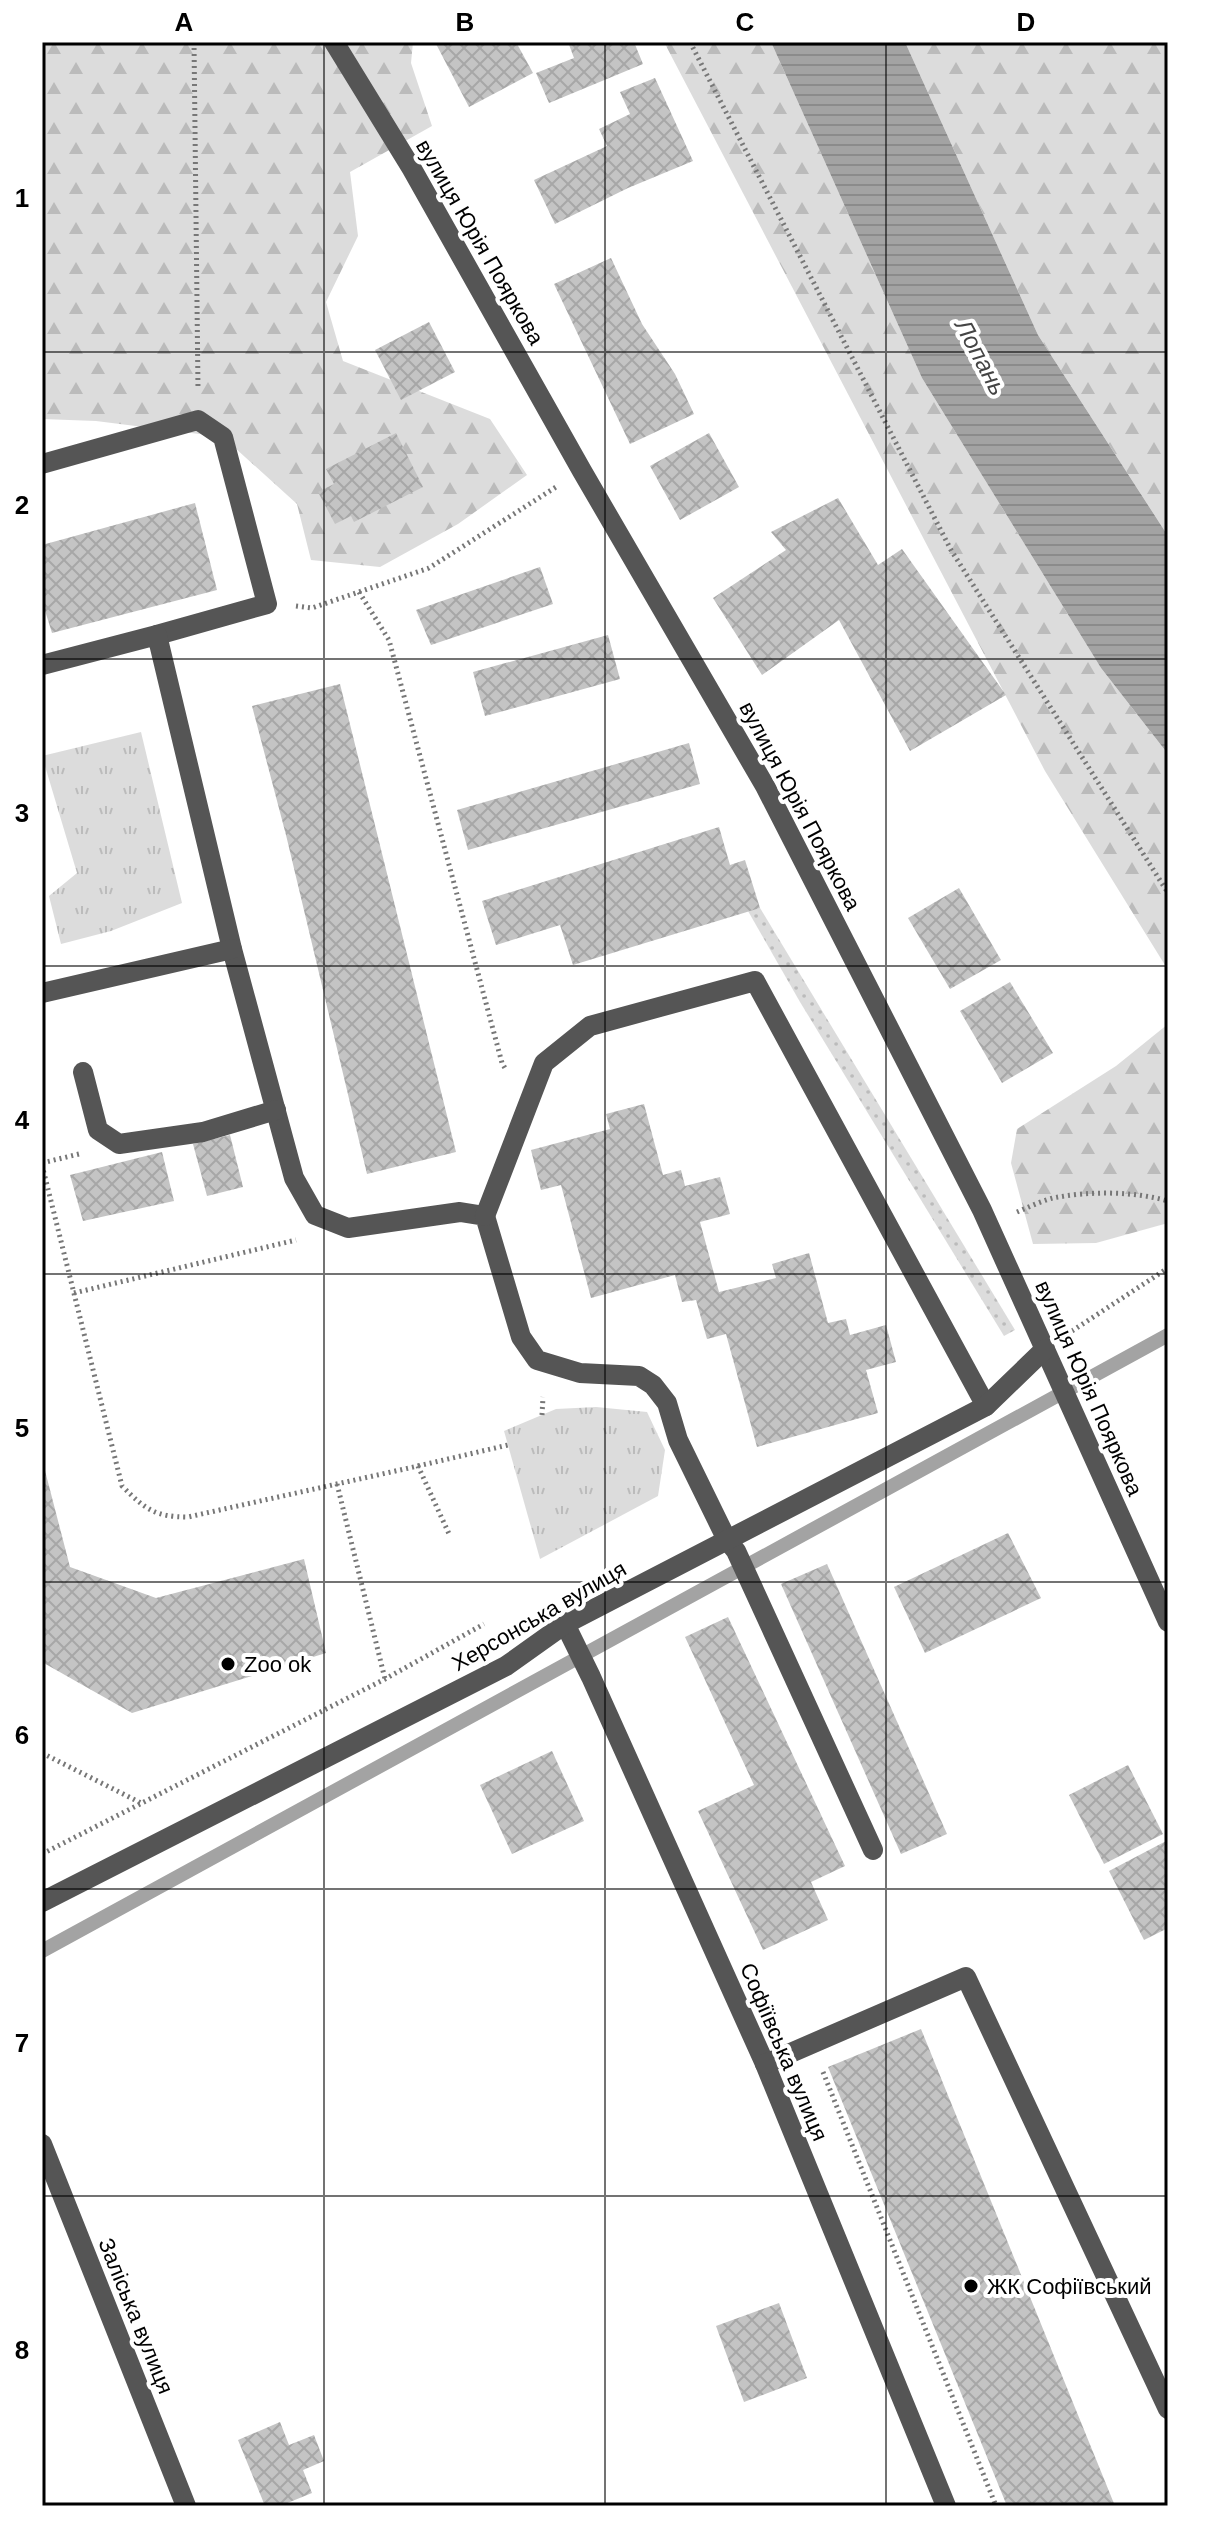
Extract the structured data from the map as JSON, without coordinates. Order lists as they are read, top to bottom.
{
  "streets": {
    "street": [
      "вулиця Юрія Пояркова",
      "Херсонська вулиця",
      "Софіївська вулиця",
      "Заліська вулиця"
    ]
  },
  "crossings": [
    ["вулиця Юрія Пояркова", "Херсонська вулиця"],
    ["Херсонська вулиця", "Софіївська вулиця"]
  ],
  "water": ["Лопань"],
  "places": ["Zoo ok", "ЖК Софіївський"],
  "grid": {
    "columns": [
      "A",
      "B",
      "C",
      "D"
    ],
    "rows": [
      "1",
      "2",
      "3",
      "4",
      "5",
      "6",
      "7",
      "8"
    ]
  }
}
